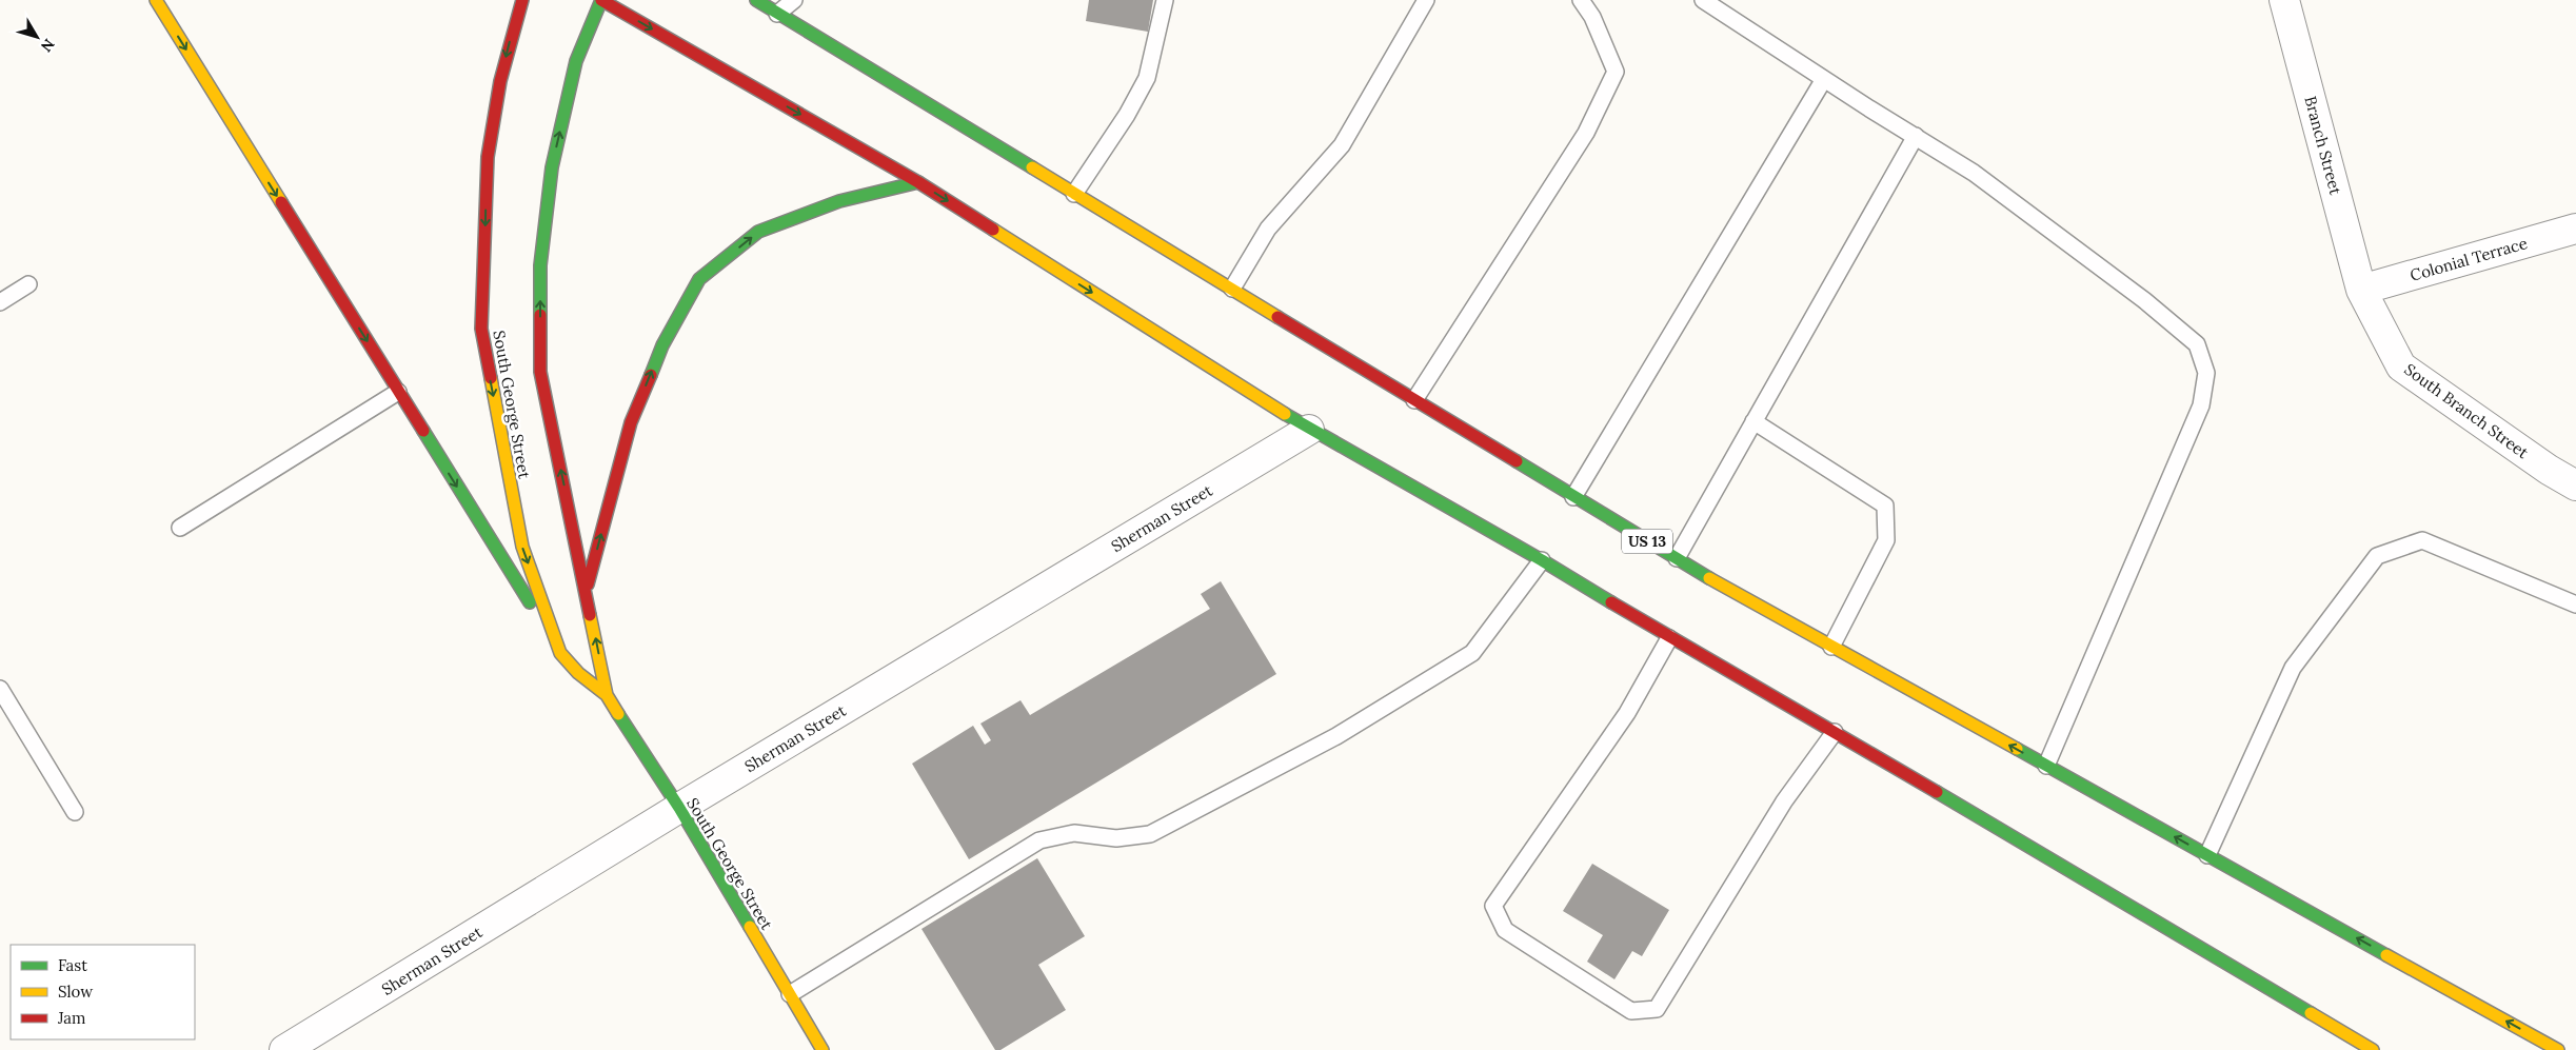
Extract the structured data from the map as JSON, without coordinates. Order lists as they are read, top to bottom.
{
  "streets": {
    "main road": ["South George Street", "US 13"],
    "street": [
      "Branch Street",
      "Colonial Terrace",
      "South Branch Street",
      "Sherman Street"
    ]
  },
  "crossings": [
    ["Branch Street", "Colonial Terrace"],
    ["Branch Street", "South Branch Street"],
    ["Colonial Terrace", "South Branch Street"],
    ["South George Street", "Sherman Street"]
  ],
  "legend": ["Fast", "Slow", "Jam"],
  "north": "bottom right"
}
